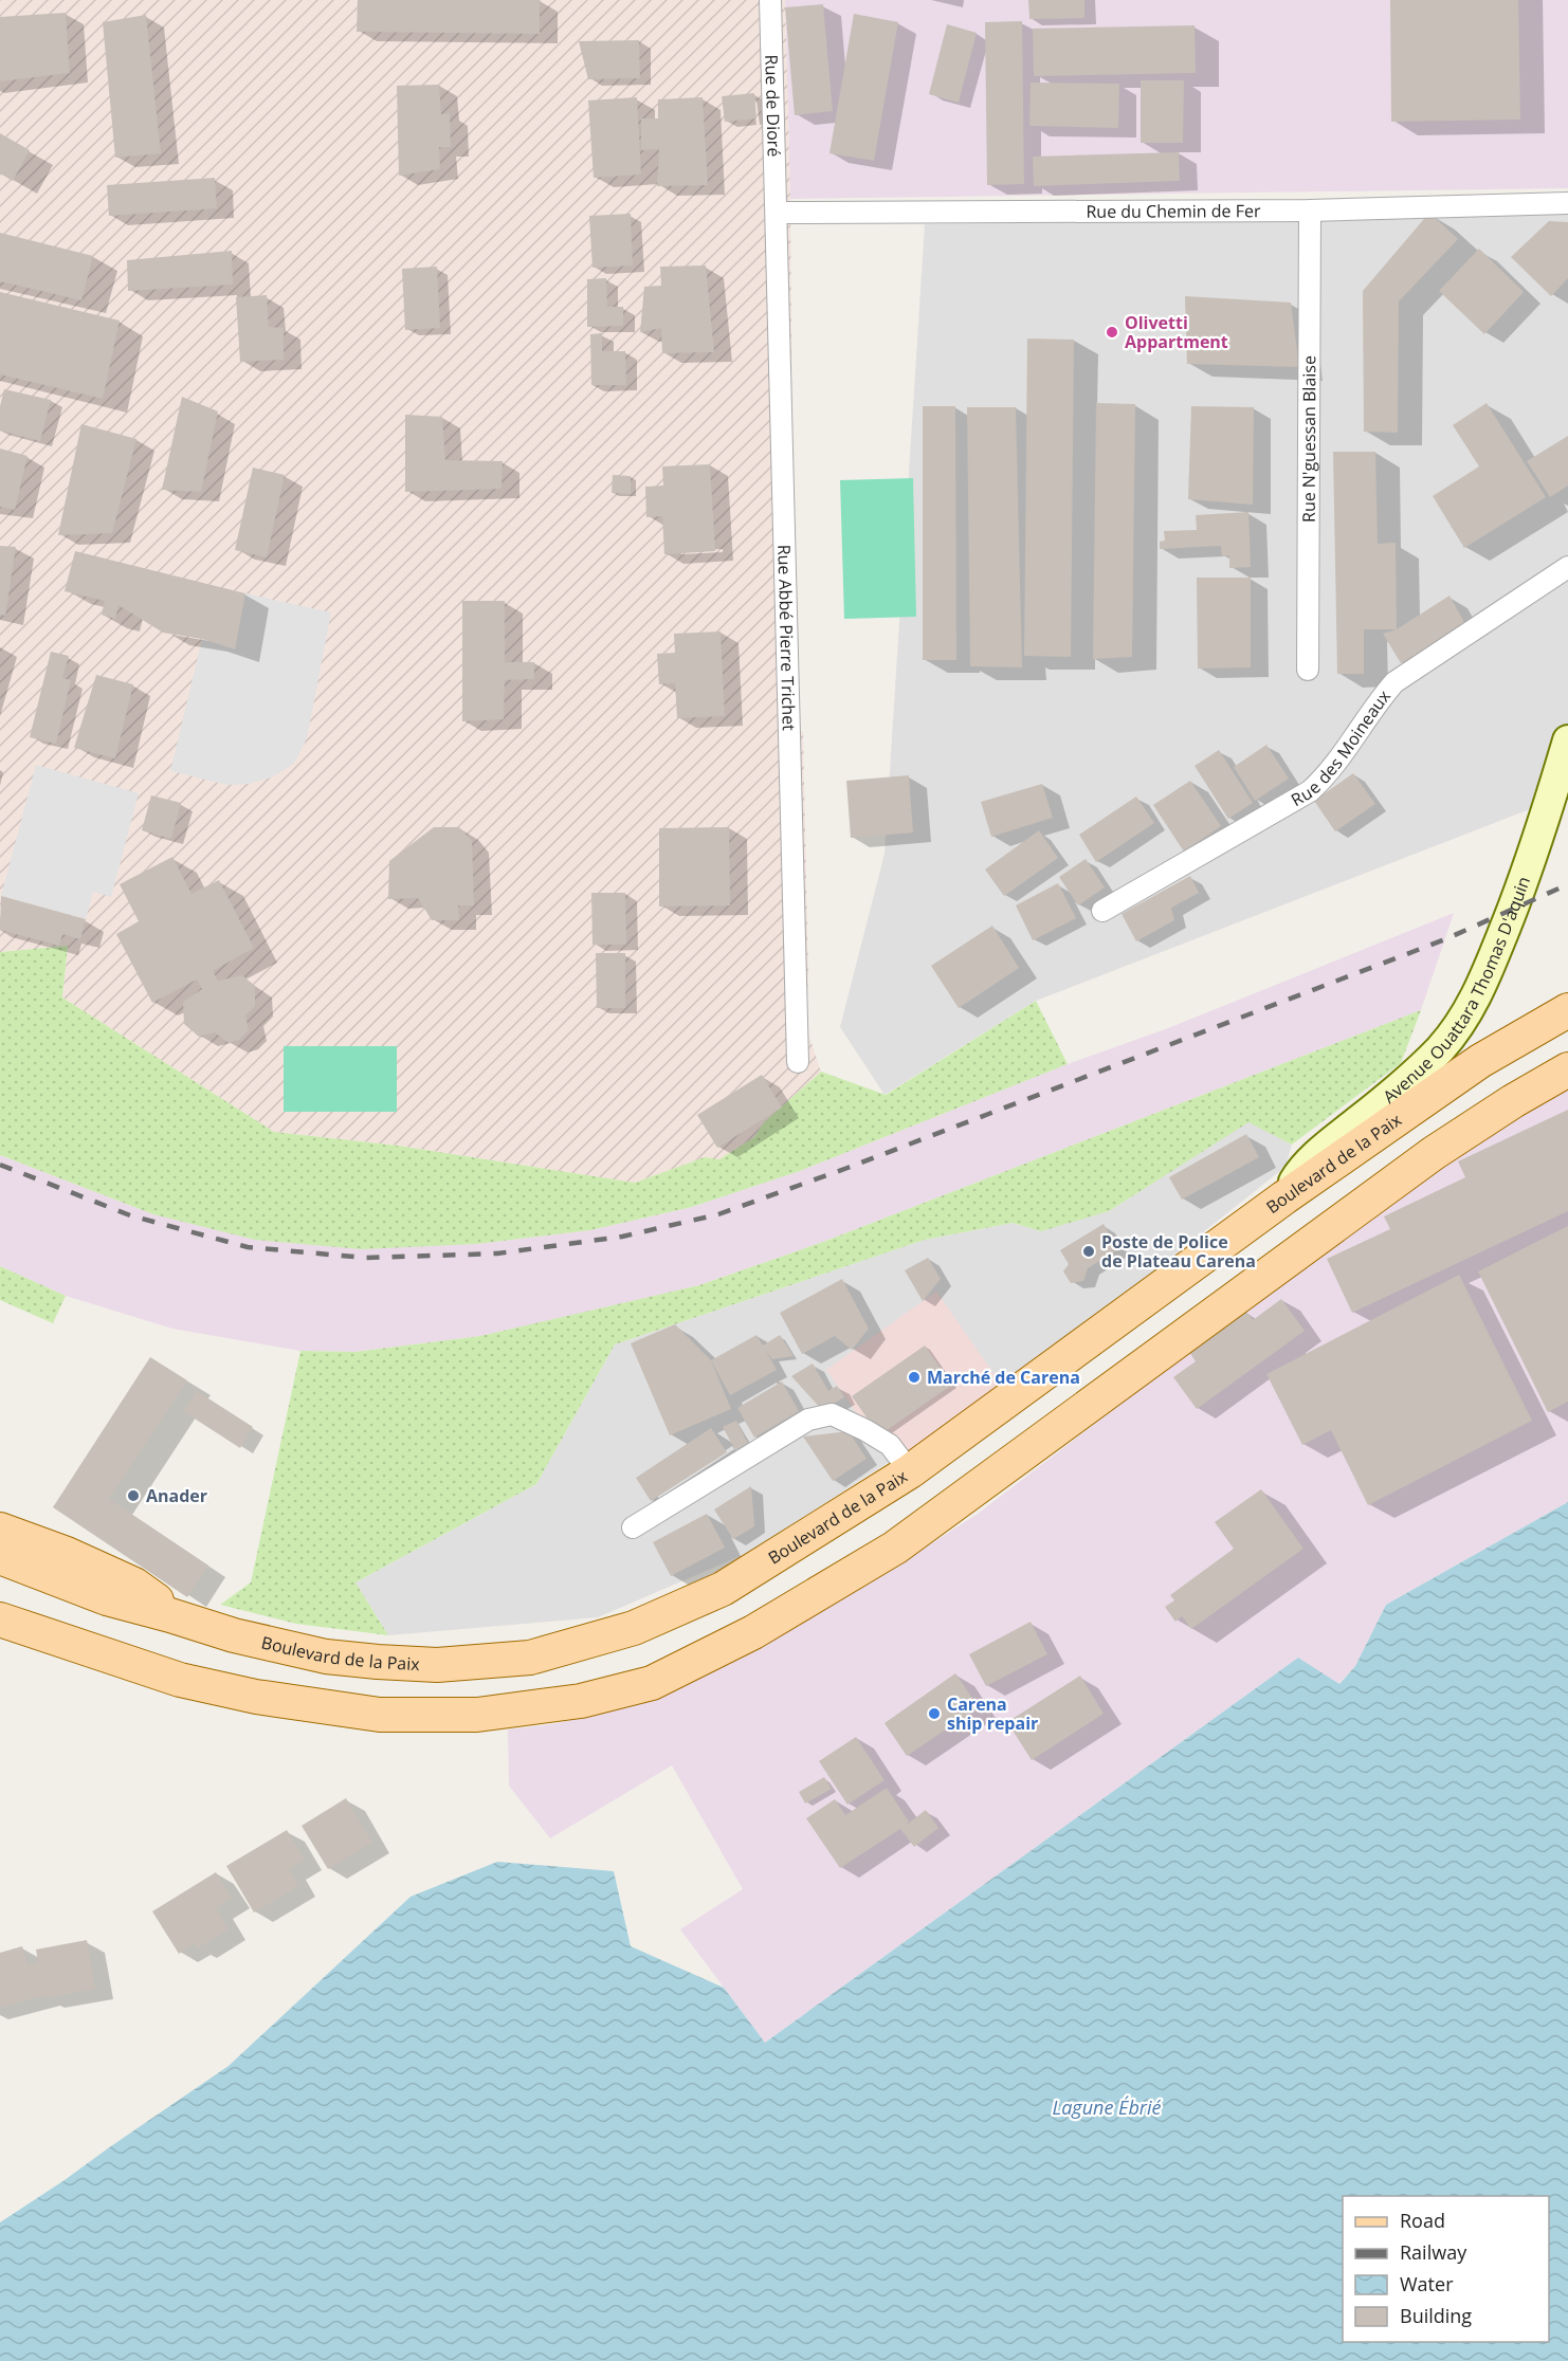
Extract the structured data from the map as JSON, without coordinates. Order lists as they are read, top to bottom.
{
  "streets": {
    "main road": ["Avenue Ouattara Thomas D'aquin", "Boulevard de la Paix"],
    "street": [
      "Rue de Dioré",
      "Rue du Chemin de Fer",
      "Rue N'guessan Blaise",
      "Rue Abbé Pierre Trichet",
      "Rue des Moineaux"
    ]
  },
  "crossings": [
    ["Rue de Dioré", "Rue du Chemin de Fer"],
    ["Rue de Dioré", "Rue Abbé Pierre Trichet"],
    ["Rue du Chemin de Fer", "Rue N'guessan Blaise"],
    ["Rue du Chemin de Fer", "Rue Abbé Pierre Trichet"],
    ["Avenue Ouattara Thomas D'aquin", "Boulevard de la Paix"]
  ],
  "water": ["Lagune Ébrié"],
  "places": [
    "Olivetti Appartment",
    "Poste de Police de Plateau Carena",
    "Marché de Carena",
    "Anader",
    "Carena ship repair"
  ],
  "legend": [
    "Road",
    "Railway",
    "Water",
    "Building"
  ]
}
